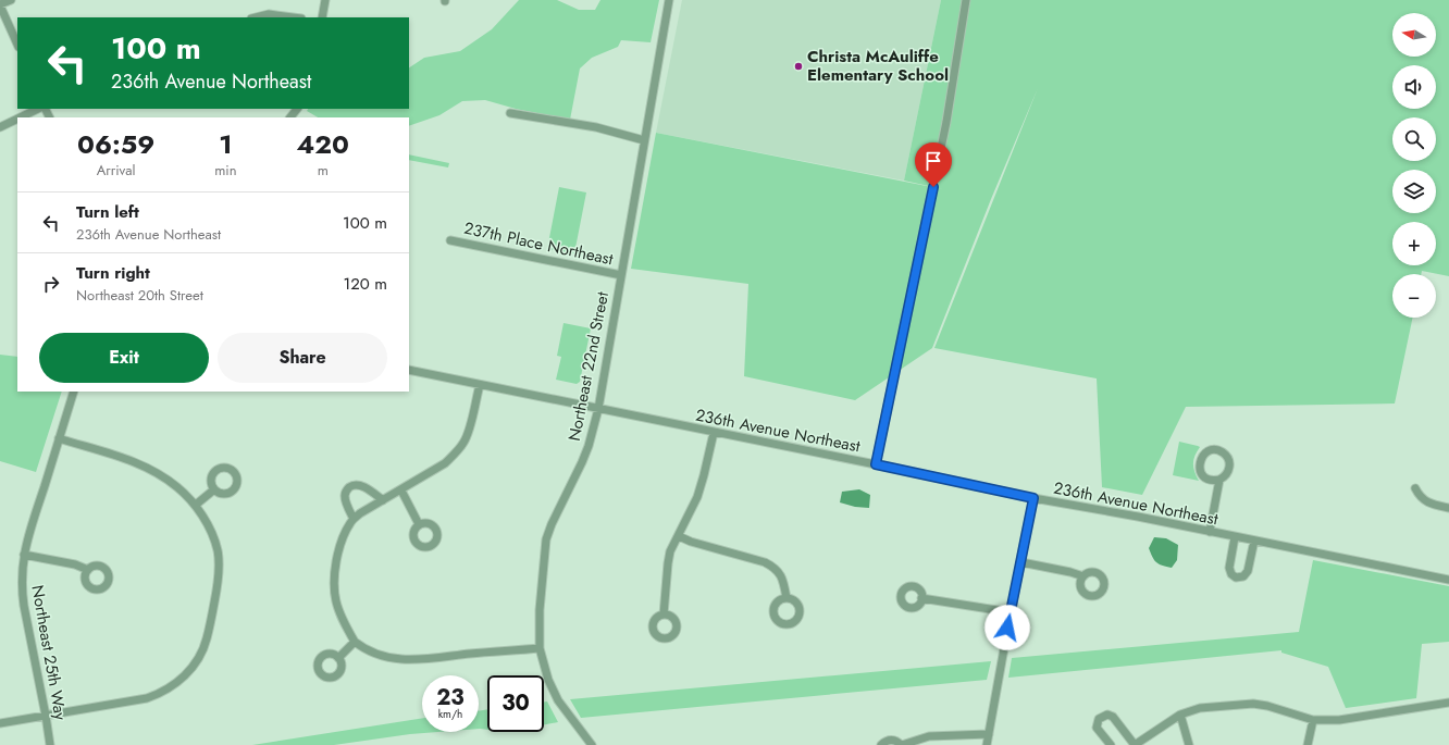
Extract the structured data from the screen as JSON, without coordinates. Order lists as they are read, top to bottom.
{
  "streets": {
    "street": [
      "237th Place Northeast",
      "Northeast 22nd Street",
      "236th Avenue Northeast",
      "Northeast 25th Way"
    ]
  },
  "crossings": [
    ["237th Place Northeast", "Northeast 22nd Street"],
    ["Northeast 22nd Street", "236th Avenue Northeast"]
  ],
  "places": ["Christa McAuliffe Elementary School"],
  "north": "left",
  "page": {
    "map_buttons": ["+", "−"],
    "turn": ["100 m", "236th Avenue Northeast"],
    "eta": [
      "06:59",
      "Arrival",
      "1",
      "min",
      "420",
      "m"
    ],
    "list": [
      {
        "name": "Turn left",
        "note": "236th Avenue Northeast",
        "value": "100 m"
      },
      {
        "name": "Turn right",
        "note": "Northeast 20th Street",
        "value": "120 m"
      }
    ],
    "buttons": ["Exit", "Share"],
    "speed": "23 km/h",
    "limit": "30"
  }
}
